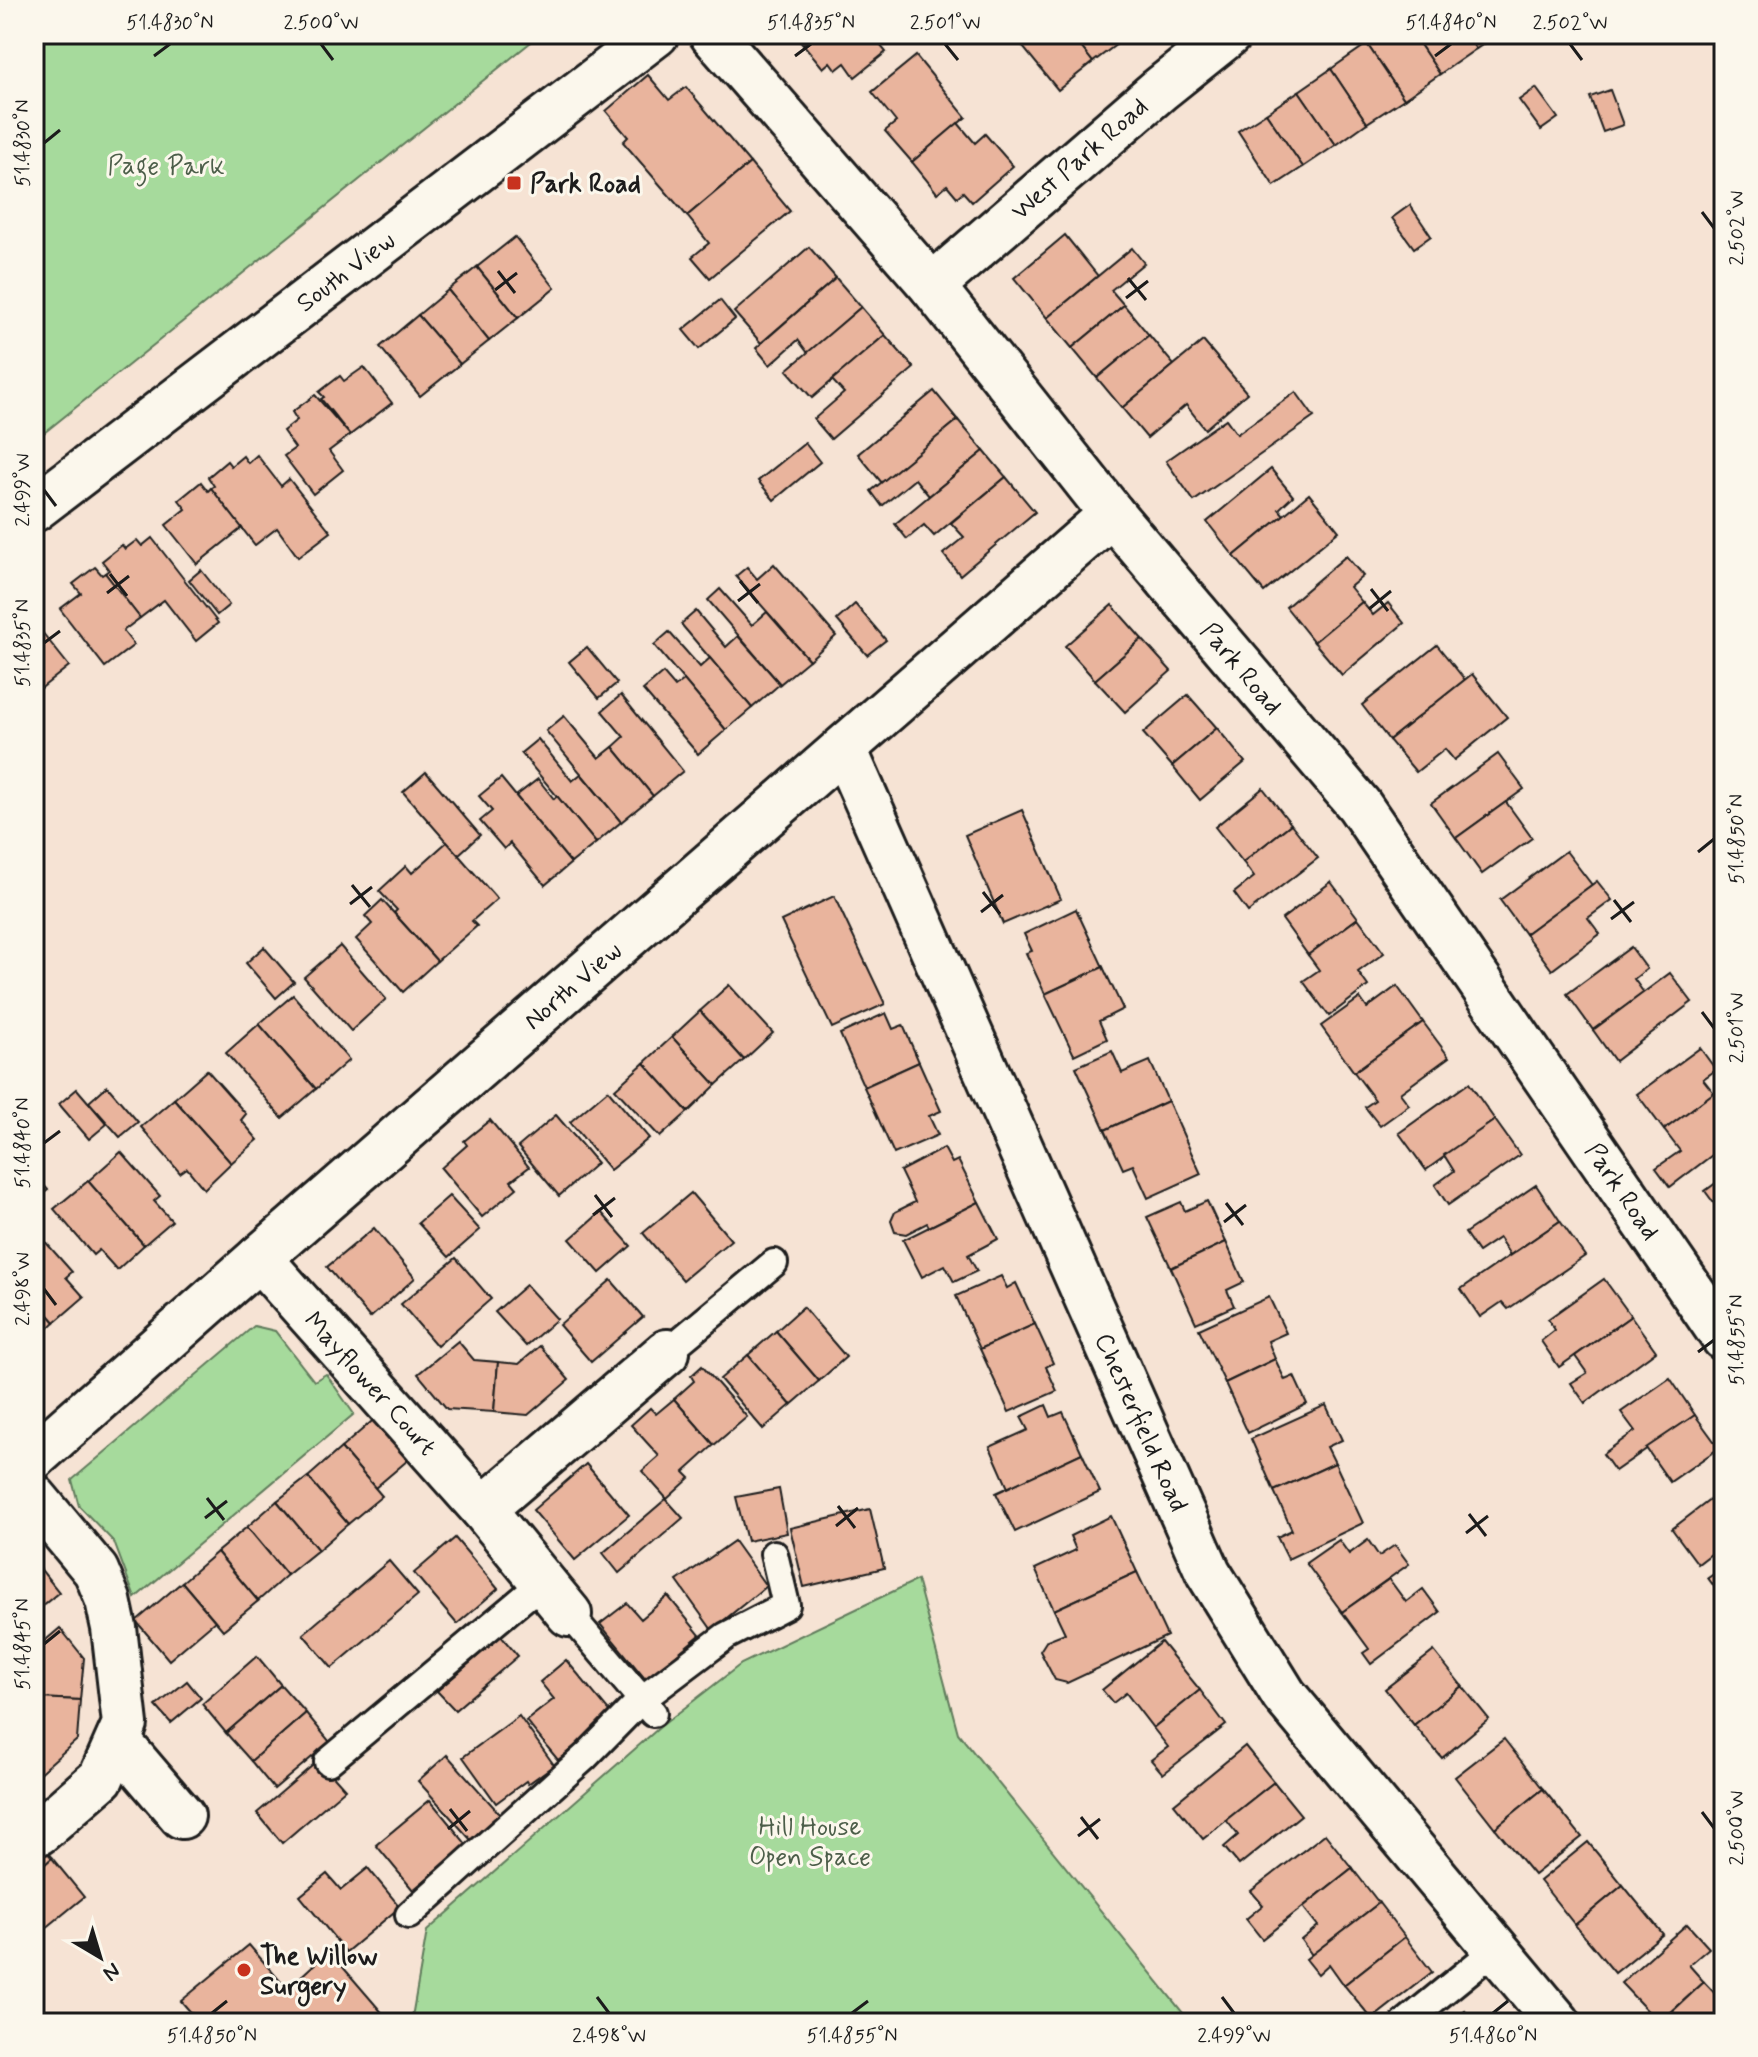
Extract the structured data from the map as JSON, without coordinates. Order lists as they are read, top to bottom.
{
  "streets": {
    "street": [
      "West Park Road",
      "South View",
      "Park Road",
      "North View",
      "Mayflower Court",
      "Chesterfield Road"
    ]
  },
  "crossings": [
    ["West Park Road", "Park Road"],
    ["Park Road", "North View"],
    ["North View", "Mayflower Court"],
    ["North View", "Chesterfield Road"]
  ],
  "parks": ["Page Park", "Hill House Open Space"],
  "places": {
    "transit": ["Park Road"],
    "other": ["The Willow Surgery"]
  },
  "north": "bottom right",
  "coordinates": [
    "51.4830°N",
    "2.500°W",
    "51.4835°N",
    "2.501°W",
    "51.4840°N",
    "2.502°W",
    "2.499°W",
    "51.4850°N",
    "2.498°W",
    "51.4855°N",
    "51.4845°N",
    "51.4860°N"
  ]
}
